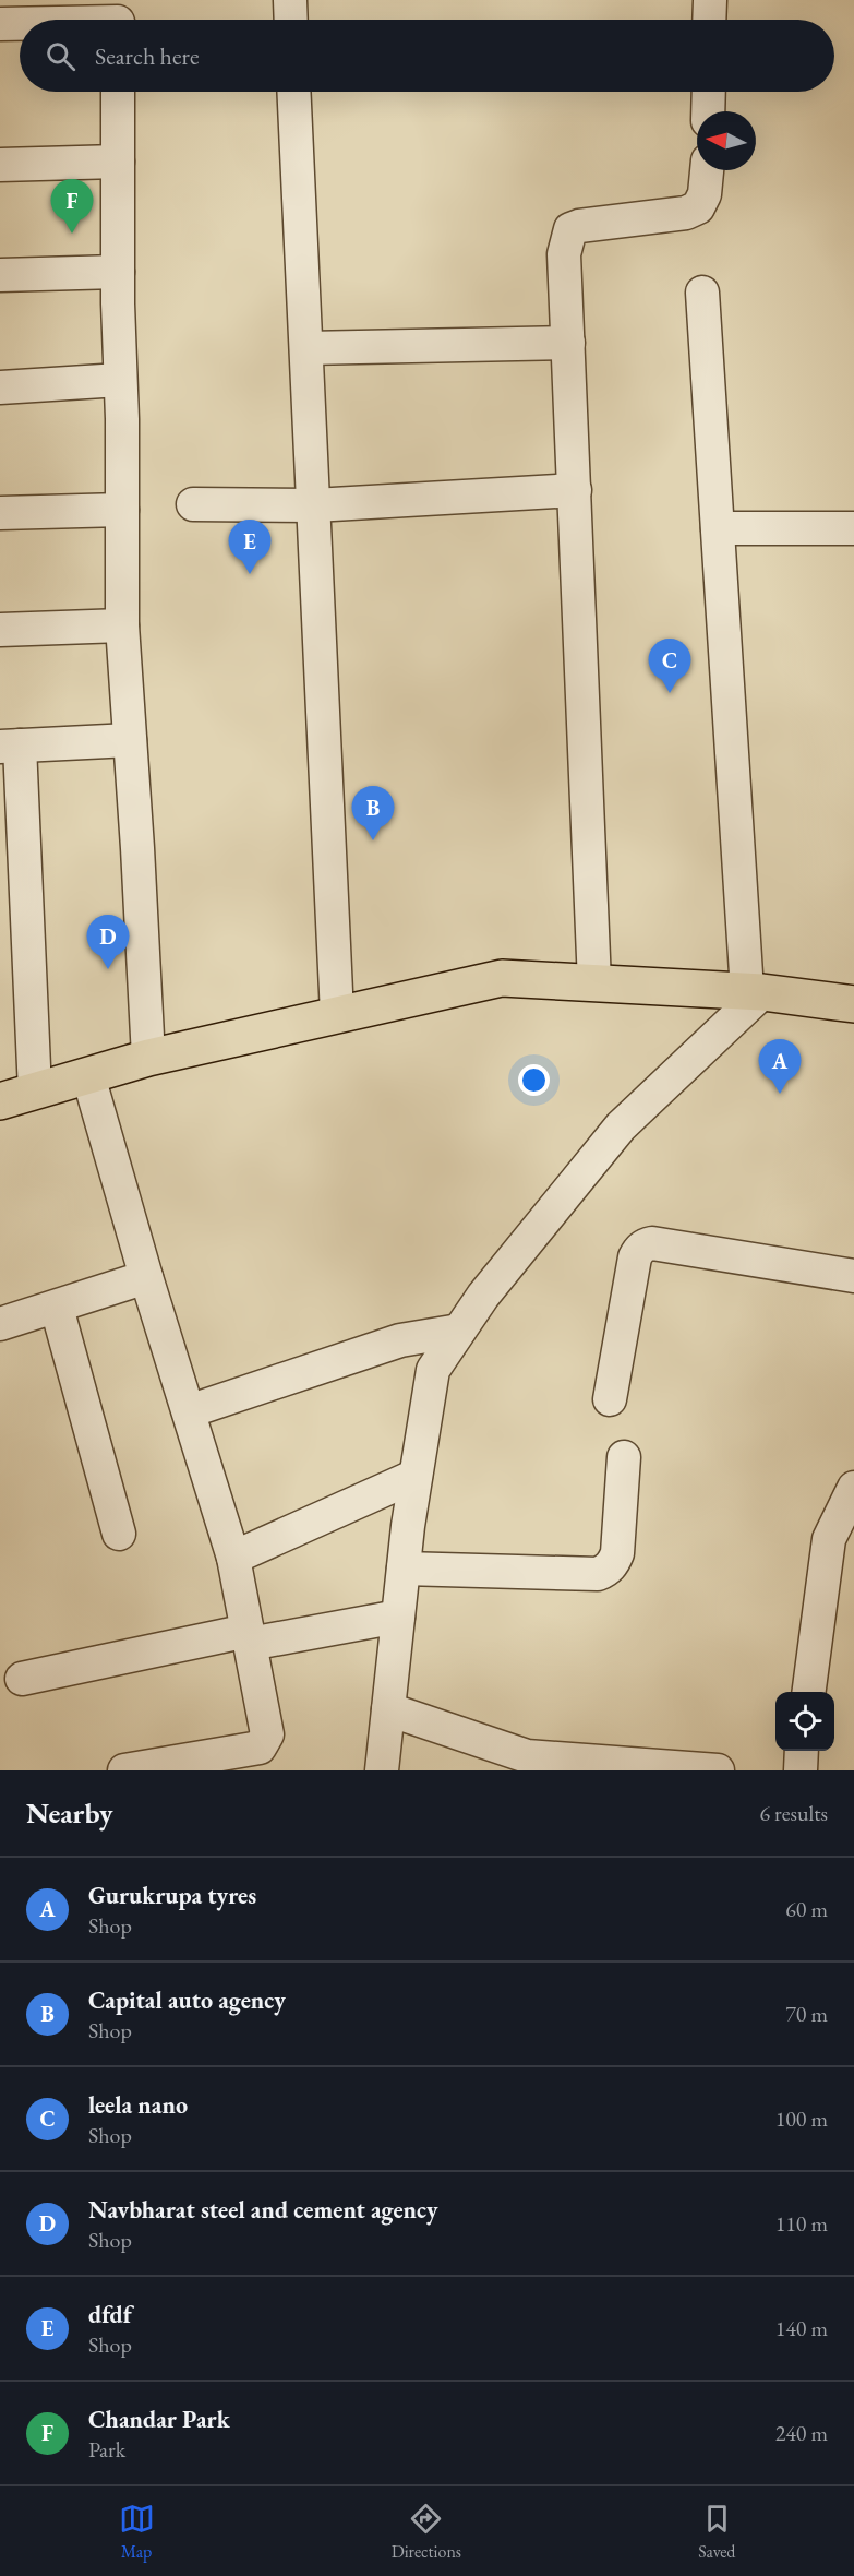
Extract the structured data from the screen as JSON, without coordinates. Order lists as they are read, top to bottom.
{
  "north": "left",
  "page": {
    "search": "Search here",
    "pins": [
      "F",
      "E",
      "C",
      "B",
      "D",
      "A"
    ],
    "heading": ["Nearby", "6 results"],
    "list": [
      {
        "mark": "A",
        "name": "Gurukrupa tyres",
        "note": "Shop",
        "value": "60 m"
      },
      {
        "mark": "B",
        "name": "Capital auto agency",
        "note": "Shop",
        "value": "70 m"
      },
      {
        "mark": "C",
        "name": "leela nano",
        "note": "Shop",
        "value": "100 m"
      },
      {
        "mark": "D",
        "name": "Navbharat steel and cement agency",
        "note": "Shop",
        "value": "110 m"
      },
      {
        "mark": "E",
        "name": "dfdf",
        "note": "Shop",
        "value": "140 m"
      },
      {
        "mark": "F",
        "name": "Chandar Park",
        "note": "Park",
        "value": "240 m"
      }
    ],
    "nav": ["Map", "Directions", "Saved"]
  }
}
